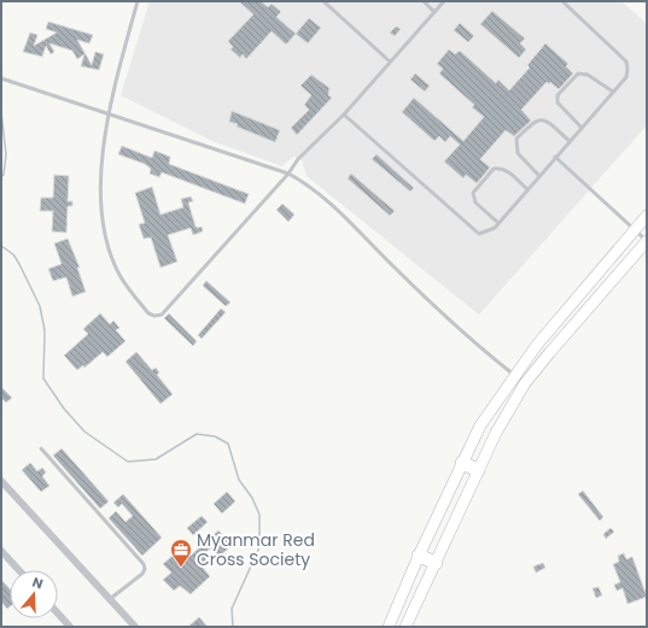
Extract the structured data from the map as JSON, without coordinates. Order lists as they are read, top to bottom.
{
  "places": {
    "office": ["Myanmar Red Cross Society"]
  },
  "north": "top"
}
